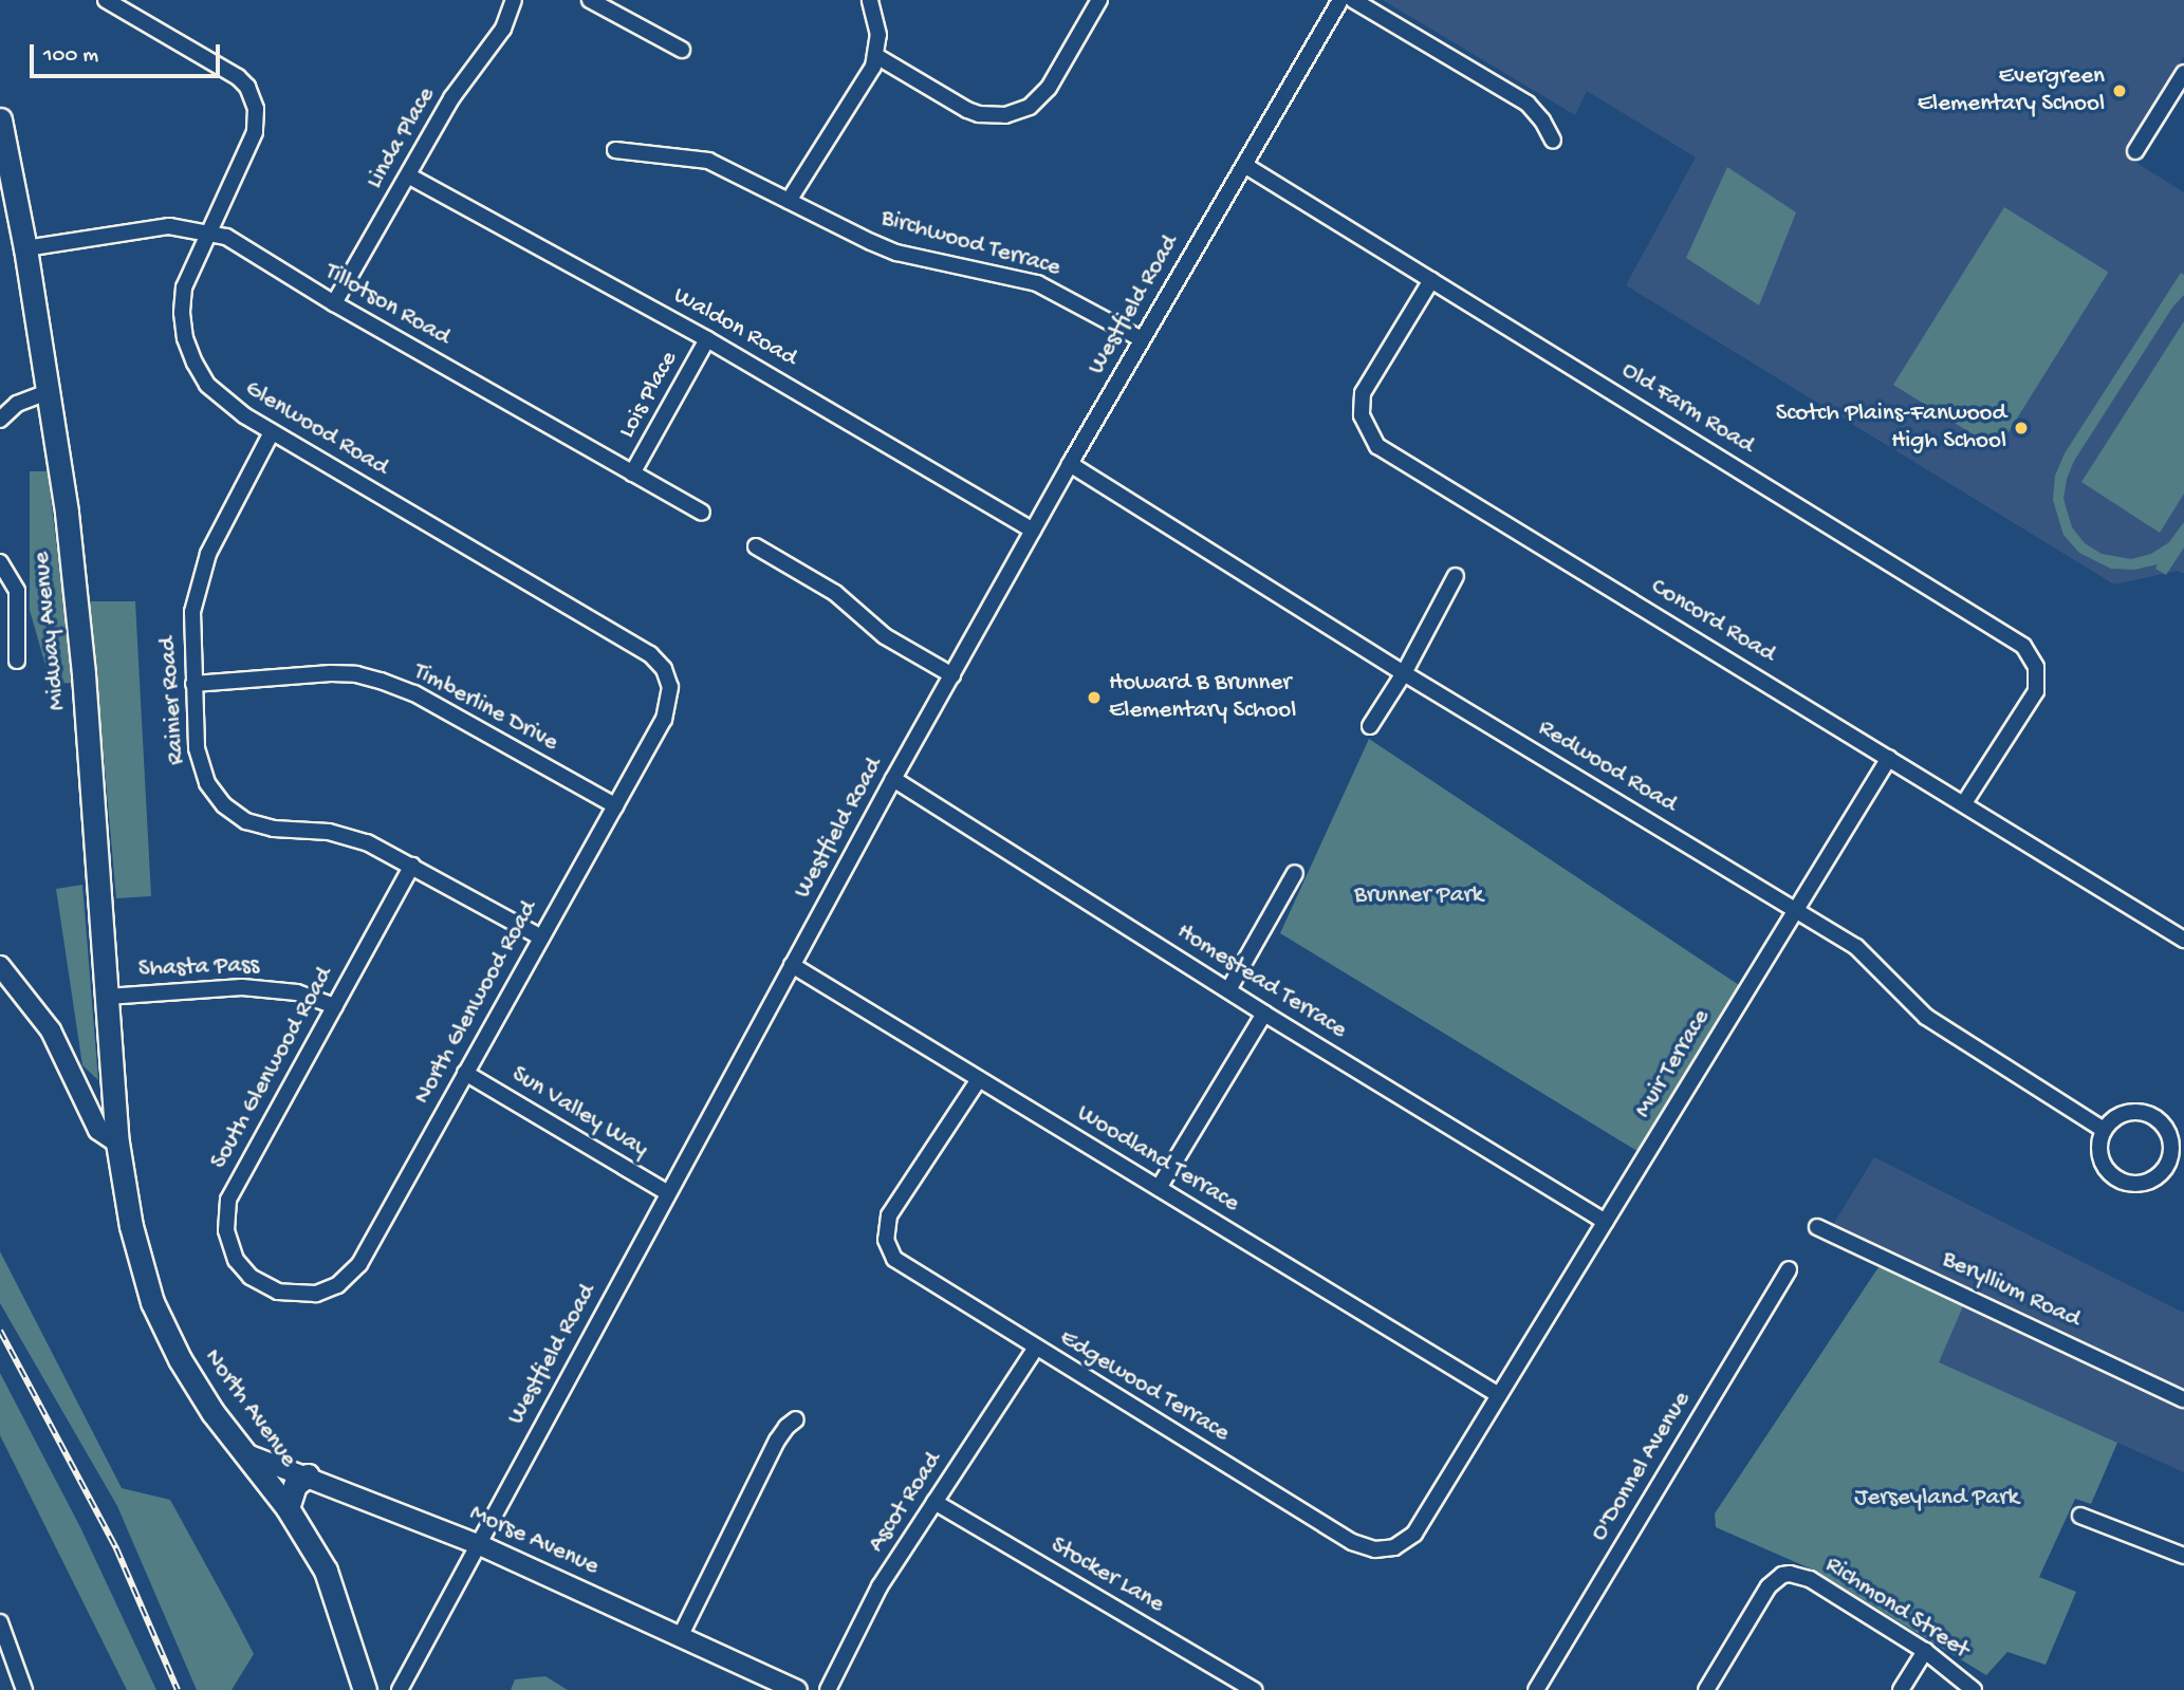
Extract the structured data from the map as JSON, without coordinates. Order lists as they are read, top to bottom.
{
  "streets": {
    "main road": ["Midway Avenue", "North Avenue"],
    "street": [
      "Linda Place",
      "Birchwood Terrace",
      "Tillotson Road",
      "Westfield Road",
      "Waldon Road",
      "Lois Place",
      "Old Farm Road",
      "Glenwood Road",
      "Concord Road",
      "Rainier Road",
      "Timberline Drive",
      "Redwood Road",
      "Shasta Pass",
      "Homestead Terrace",
      "North Glenwood Road",
      "Muir Terrace",
      "South Glenwood Road",
      "Sun Valley Way",
      "Woodland Terrace",
      "Beryllium Road",
      "Edgewood Terrace",
      "O'Donnel Avenue",
      "Ascot Road",
      "Morse Avenue",
      "Stocker Lane",
      "Richmond Street"
    ]
  },
  "crossings": [
    ["Linda Place", "Tillotson Road"],
    ["Linda Place", "Waldon Road"],
    ["Birchwood Terrace", "Westfield Road"],
    ["Tillotson Road", "Lois Place"],
    ["Tillotson Road", "Glenwood Road"],
    ["Tillotson Road", "Midway Avenue"],
    ["Westfield Road", "Waldon Road"],
    ["Westfield Road", "Old Farm Road"],
    ["Westfield Road", "Redwood Road"],
    ["Westfield Road", "Homestead Terrace"],
    ["Westfield Road", "Sun Valley Way"],
    ["Westfield Road", "Woodland Terrace"],
    ["Westfield Road", "Morse Avenue"],
    ["Waldon Road", "Lois Place"],
    ["Old Farm Road", "Concord Road"],
    ["Glenwood Road", "Rainier Road"],
    ["Glenwood Road", "North Glenwood Road"],
    ["Concord Road", "Muir Terrace"],
    ["Midway Avenue", "Shasta Pass"],
    ["Midway Avenue", "North Avenue"],
    ["Rainier Road", "Timberline Drive"],
    ["Rainier Road", "North Glenwood Road"],
    ["Rainier Road", "South Glenwood Road"],
    ["Timberline Drive", "North Glenwood Road"],
    ["Redwood Road", "Muir Terrace"],
    ["Shasta Pass", "South Glenwood Road"],
    ["Homestead Terrace", "Muir Terrace"],
    ["North Glenwood Road", "South Glenwood Road"],
    ["North Glenwood Road", "Sun Valley Way"],
    ["Muir Terrace", "Woodland Terrace"],
    ["Muir Terrace", "Edgewood Terrace"],
    ["Woodland Terrace", "Edgewood Terrace"],
    ["Edgewood Terrace", "Ascot Road"],
    ["North Avenue", "Morse Avenue"],
    ["Ascot Road", "Stocker Lane"]
  ],
  "parks": ["Brunner Park", "Jerseyland Park"],
  "places": ["Evergreen Elementary School", "Scotch Plains-Fanwood High School", "Howard B Brunner Elementary School"],
  "scale_bar": "100 m"
}
